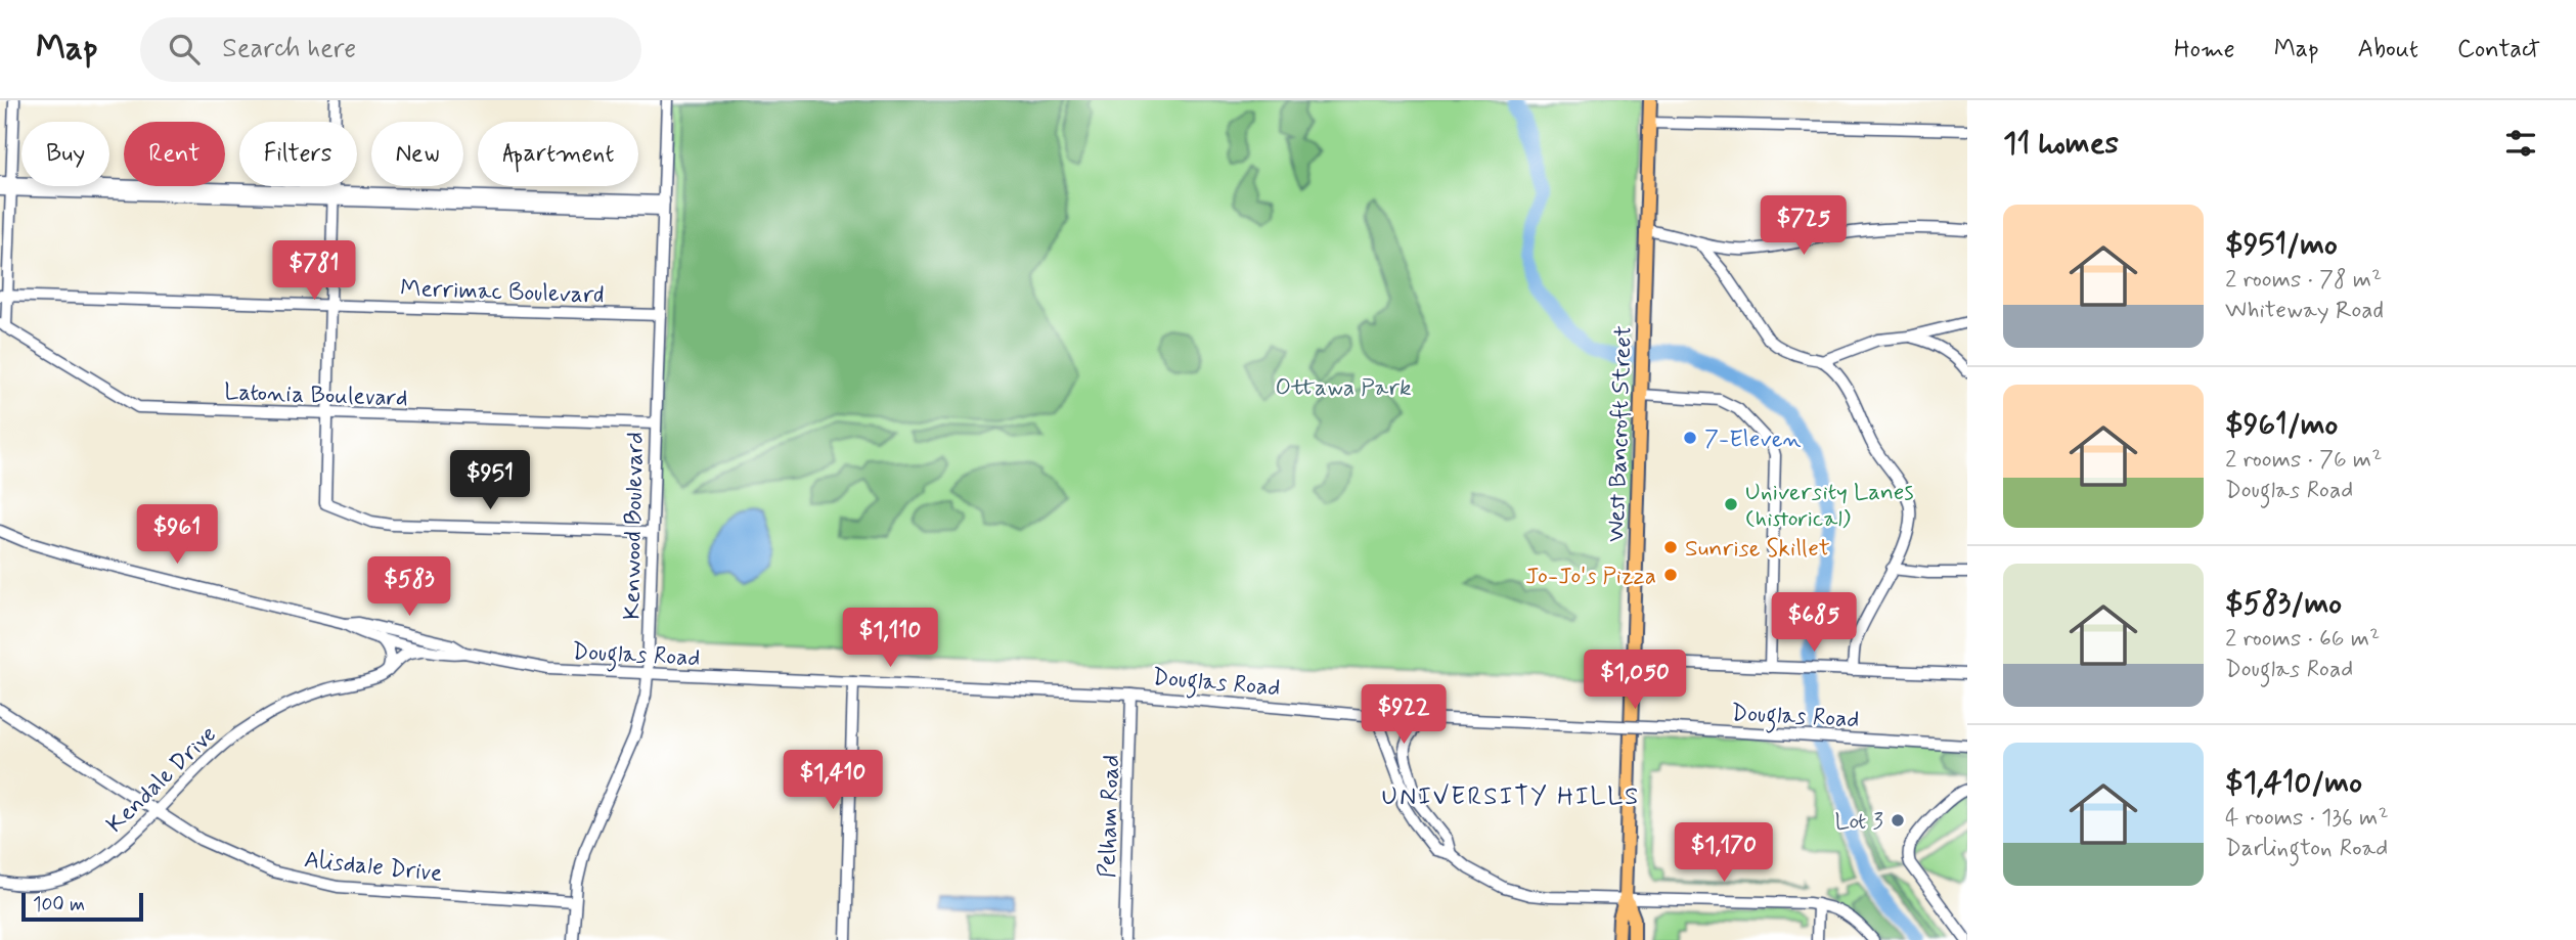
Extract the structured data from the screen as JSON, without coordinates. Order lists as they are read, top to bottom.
{
  "streets": {
    "main road": ["West Bancroft Street"],
    "street": [
      "Merrimac Boulevard",
      "Latonia Boulevard",
      "Kenwood Boulevard",
      "Douglas Road",
      "Kendale Drive",
      "Pelham Road",
      "Alisdale Drive"
    ]
  },
  "crossings": [
    ["Merrimac Boulevard", "Kenwood Boulevard"],
    ["Latonia Boulevard", "Kenwood Boulevard"],
    ["Kenwood Boulevard", "Douglas Road"],
    ["Kenwood Boulevard", "Alisdale Drive"],
    ["Douglas Road", "Kendale Drive"],
    ["Douglas Road", "Pelham Road"],
    ["Kendale Drive", "Alisdale Drive"]
  ],
  "districts": ["UNIVERSITY HILLS"],
  "parks": ["Ottawa Park"],
  "places": [
    "7-Eleven",
    "University Lanes (historical)",
    "Sunrise Skillet",
    "Jo-Jo's Pizza",
    "Lot 3"
  ],
  "scale_bar": "100 m",
  "page": {
    "header": "Map",
    "search": "Search here",
    "nav": [
      "Home",
      "Map",
      "About",
      "Contact"
    ],
    "heading": "11 homes",
    "chip": [
      "Buy",
      "Rent",
      "Filters",
      "New",
      "Apartment"
    ],
    "list": [
      {
        "name": "$951/mo",
        "note": "2 rooms · 78 m² · Whiteway Road"
      },
      {
        "name": "$961/mo",
        "note": "2 rooms · 76 m² · Douglas Road"
      },
      {
        "name": "$583/mo",
        "note": "2 rooms · 66 m² · Douglas Road"
      },
      {
        "name": "$1,410/mo",
        "note": "4 rooms · 136 m² · Darlington Road"
      }
    ],
    "price": [
      "$725",
      "$781",
      "$951",
      "$961",
      "$583",
      "$685",
      "$1,110",
      "$1,050",
      "$922",
      "$1,410",
      "$1,170"
    ],
    "scale": "100 m"
  }
}
